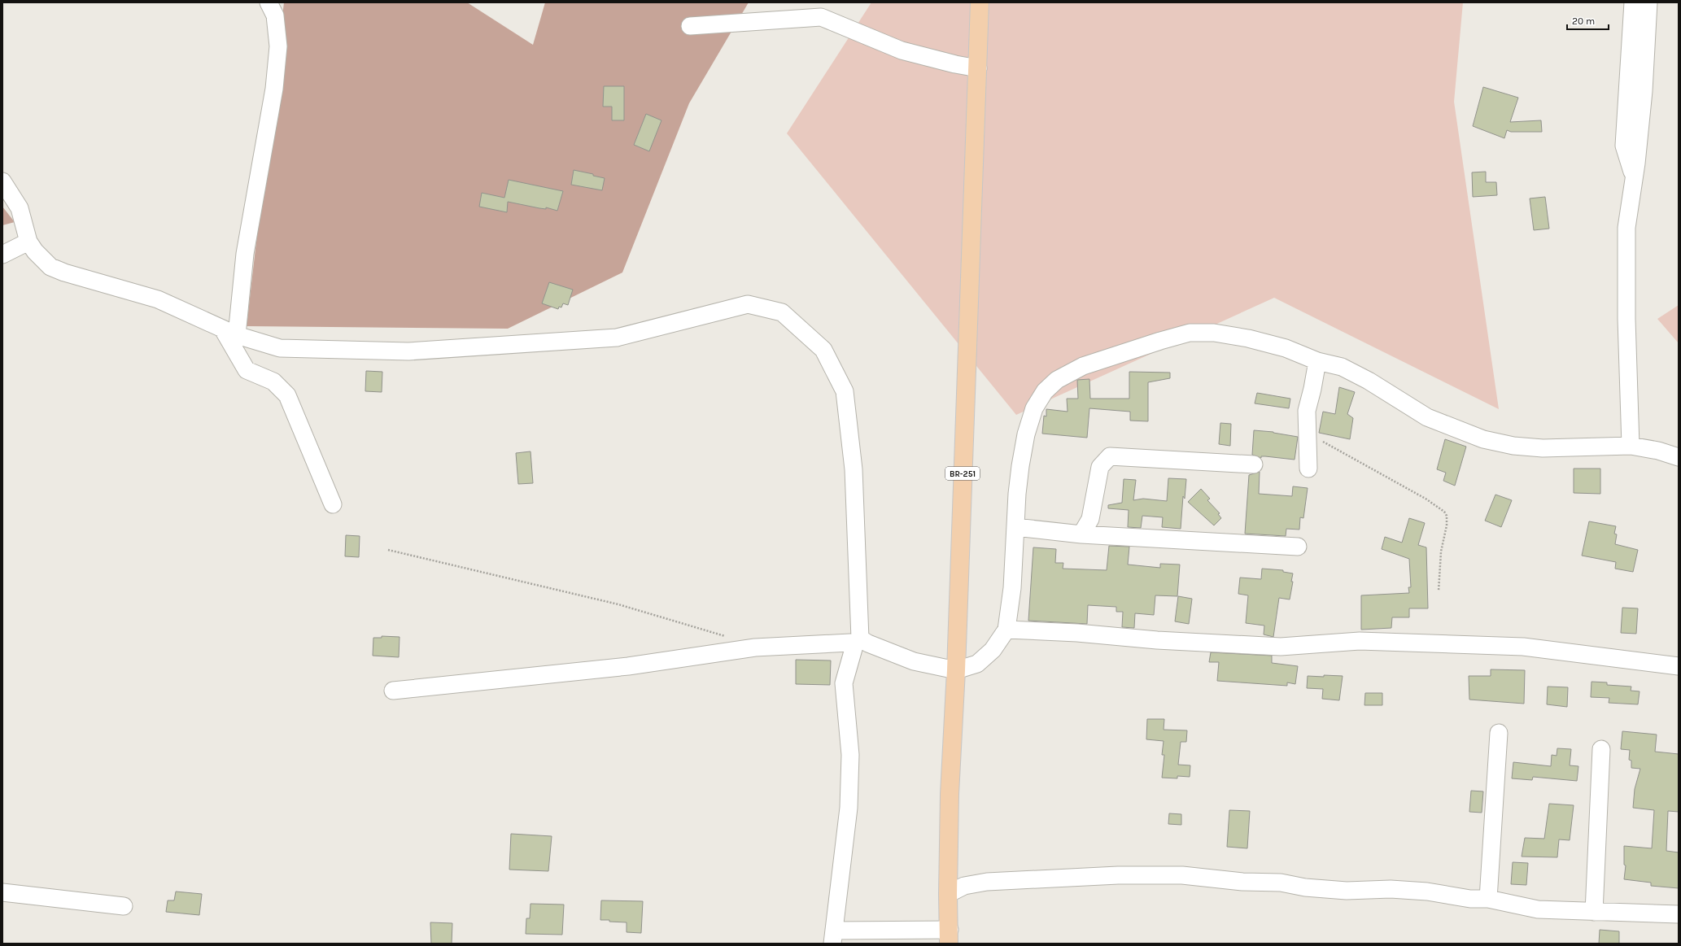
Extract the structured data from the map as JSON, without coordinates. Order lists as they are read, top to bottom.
{
  "streets": {
    "main road": ["BR-251"]
  },
  "scale_bar": "20 m"
}
